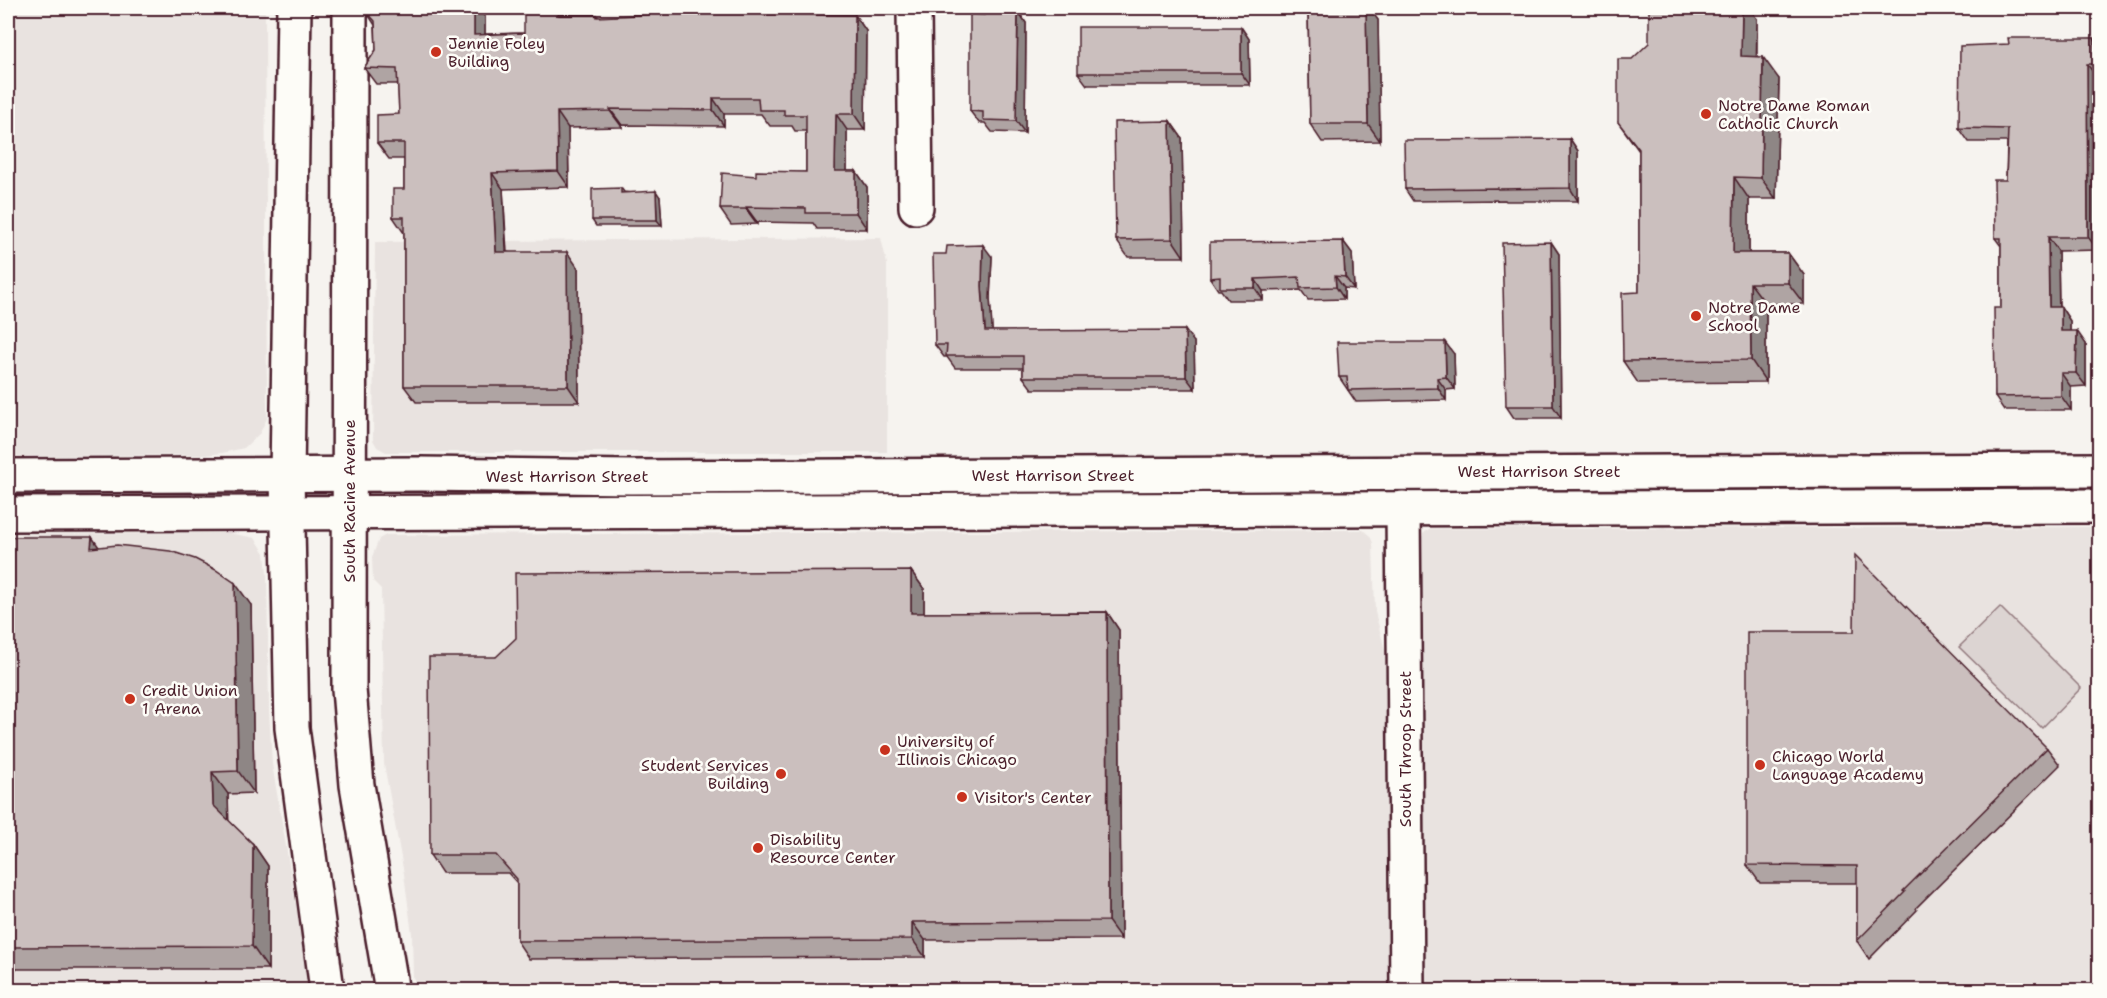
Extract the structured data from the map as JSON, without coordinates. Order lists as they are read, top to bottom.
{
  "streets": {
    "main road": ["West Harrison Street", "South Racine Avenue", "South Throop Street"]
  },
  "crossings": [
    ["West Harrison Street", "South Racine Avenue"],
    ["West Harrison Street", "South Throop Street"]
  ],
  "places": [
    "Jennie Foley Building",
    "Notre Dame Roman Catholic Church",
    "Notre Dame School",
    "Credit Union 1 Arena",
    "University of Illinois Chicago",
    "Chicago World Language Academy",
    "Student Services Building",
    "Visitor's Center",
    "Disability Resource Center"
  ]
}
